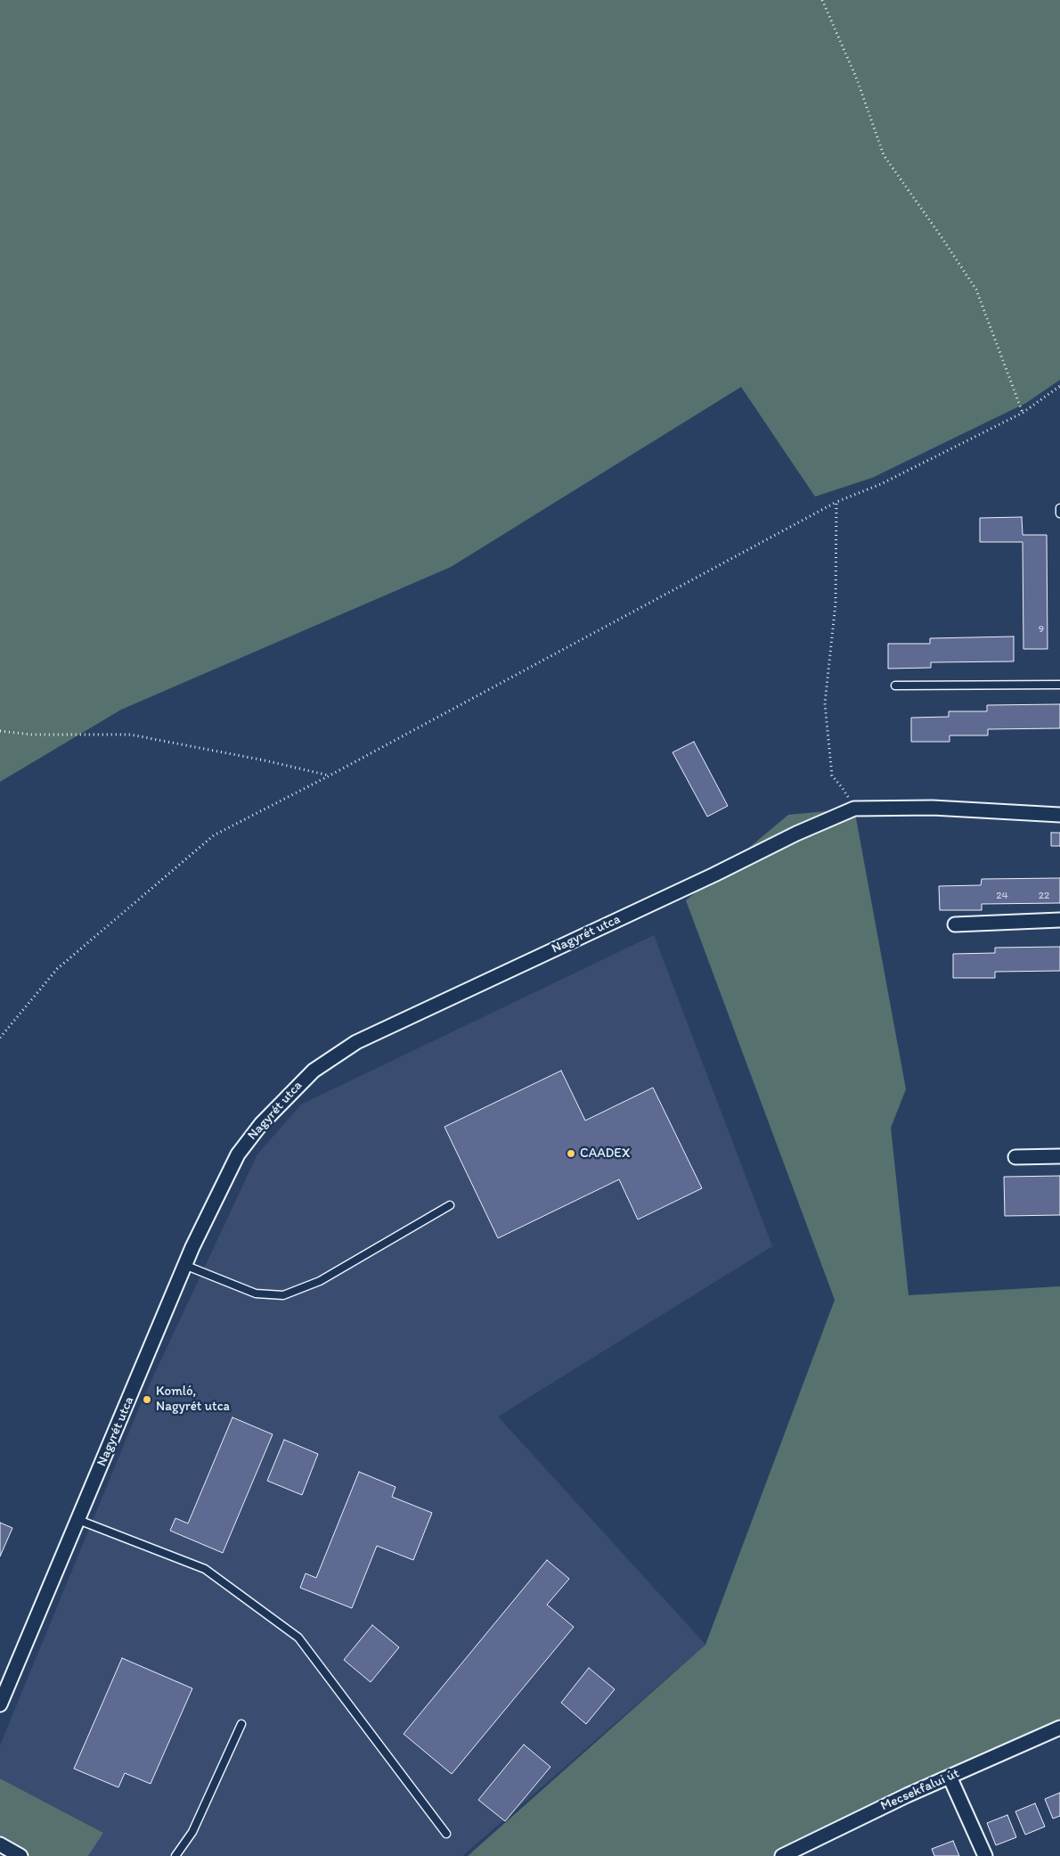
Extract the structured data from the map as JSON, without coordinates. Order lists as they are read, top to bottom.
{
  "streets": {
    "street": ["Nagyrét utca", "Mecsekfalui út"]
  },
  "places": ["CAADEX", "Komló, Nagyrét utca"],
  "house_numbers": ["9", "24", "22"]
}
